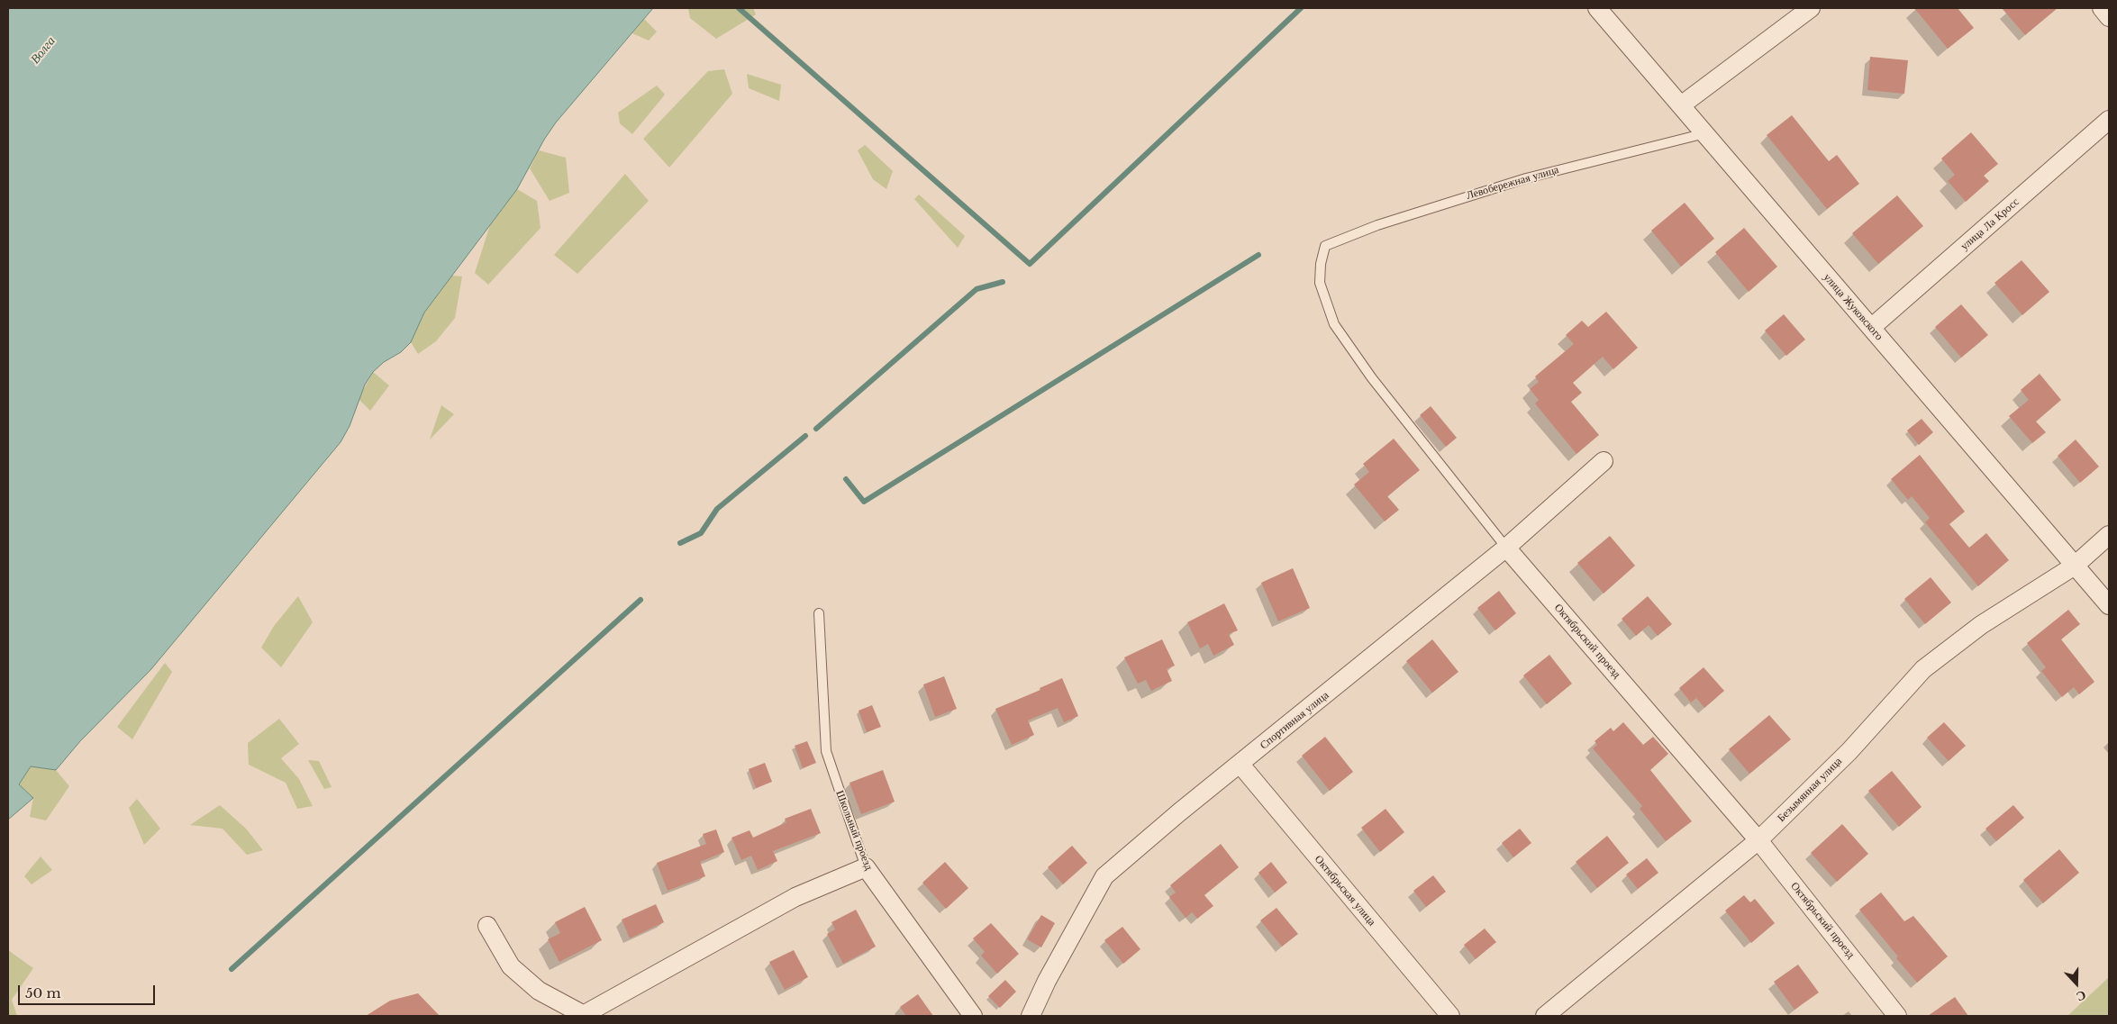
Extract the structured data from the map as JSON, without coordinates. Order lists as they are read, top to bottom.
{
  "streets": {
    "street": [
      "улица Ла Кросс",
      "улица Жуковского",
      "Октябрьский проезд",
      "Спортивная улица",
      "Безымянная улица",
      "Школьный проезд",
      "Октябрьская улица"
    ],
    "lane": ["Левобережная улица"]
  },
  "crossings": [
    ["Левобережная улица", "улица Жуковского"],
    ["Левобережная улица", "Октябрьский проезд"],
    ["улица Ла Кросс", "улица Жуковского"],
    ["улица Жуковского", "Безымянная улица"],
    ["Октябрьский проезд", "Спортивная улица"],
    ["Октябрьский проезд", "Безымянная улица"],
    ["Спортивная улица", "Октябрьская улица"]
  ],
  "water": ["Волга"],
  "scale_bar": "50 m",
  "north": "bottom"
}
